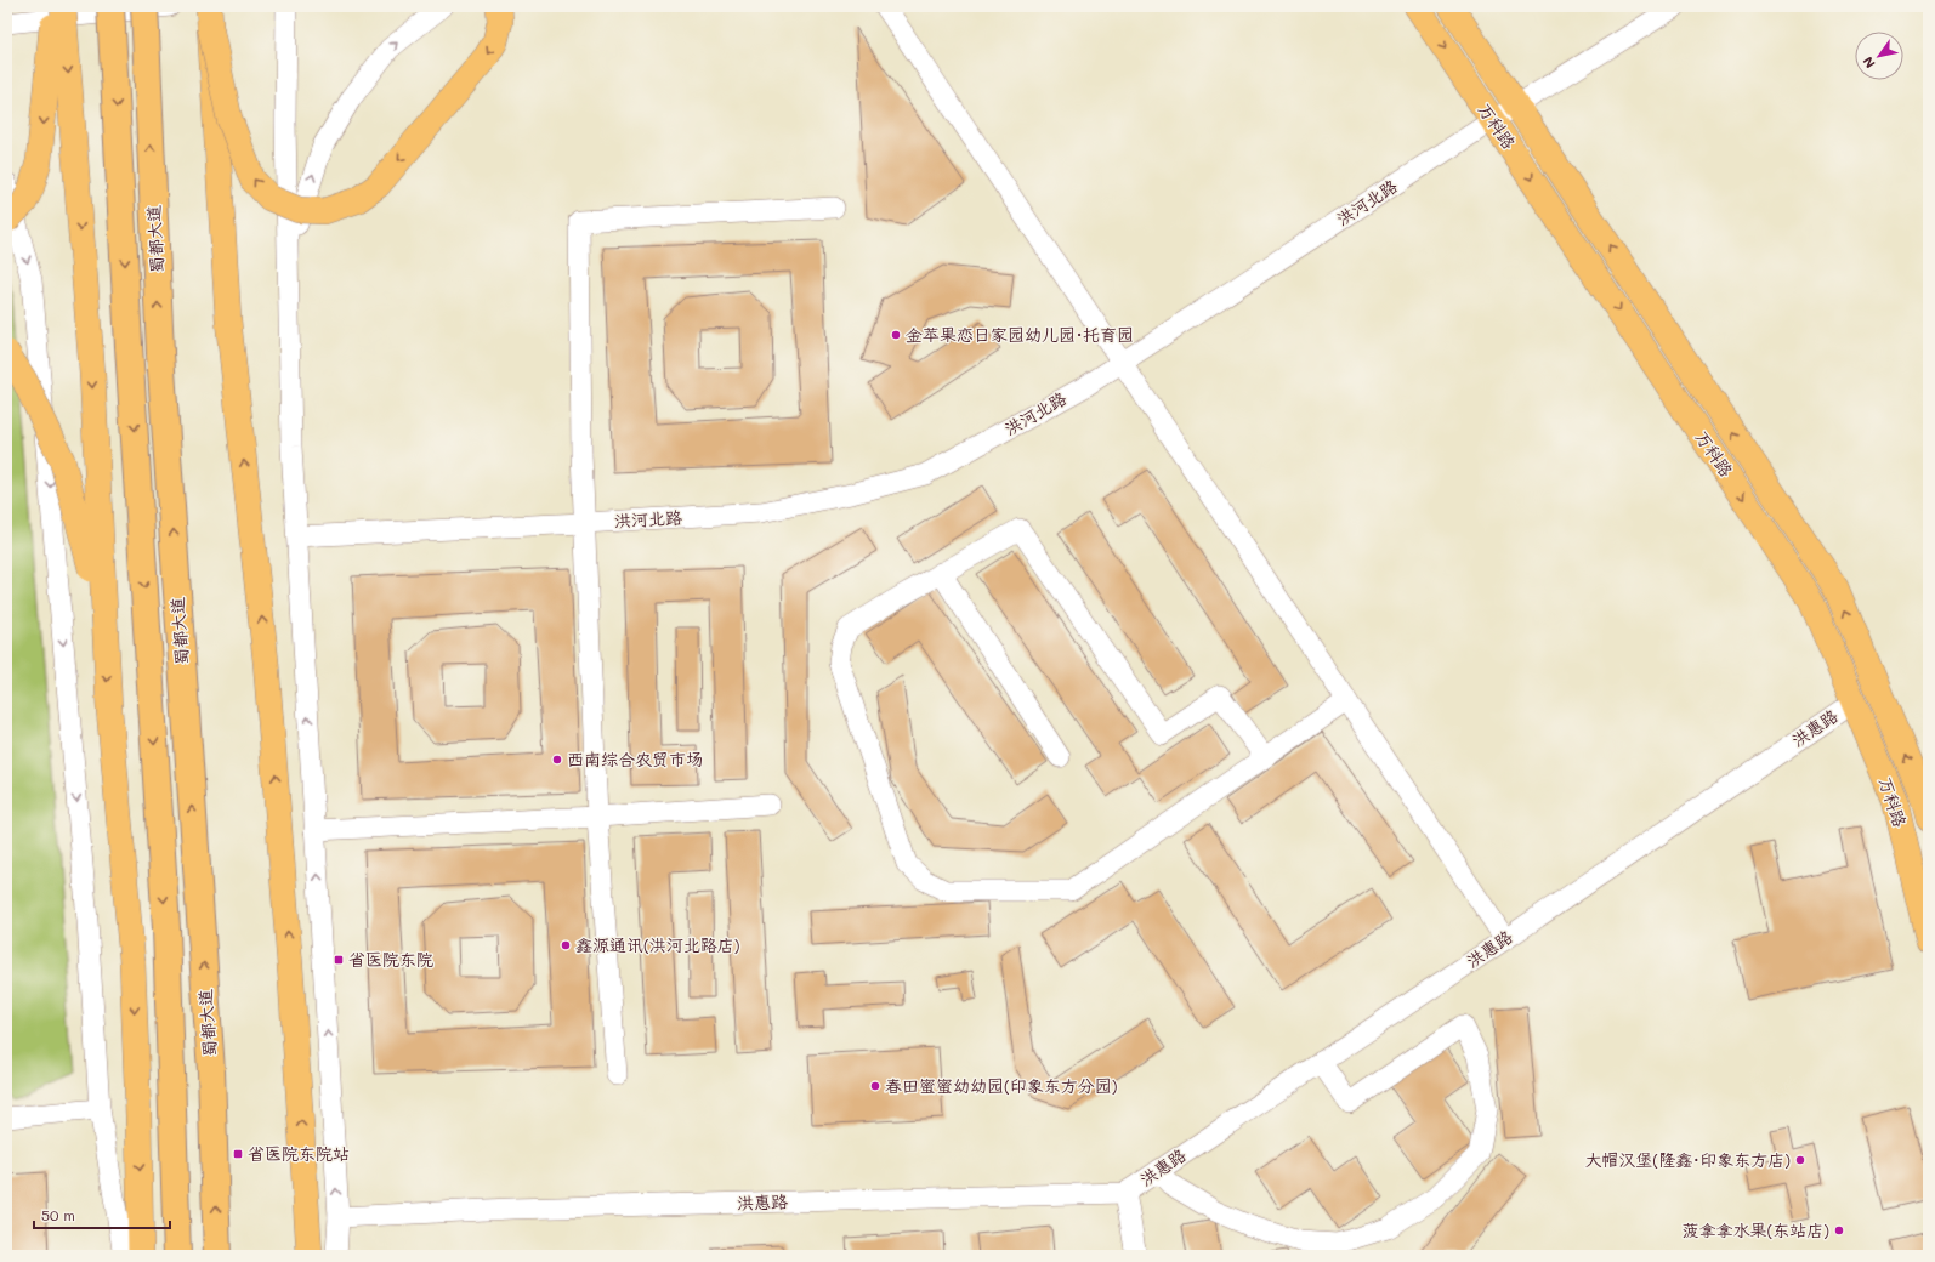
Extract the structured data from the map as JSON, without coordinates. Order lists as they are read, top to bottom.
{
  "streets": {
    "highway": ["蜀都大道"],
    "main road": ["万科路"],
    "street": ["洪河北路", "洪惠路"]
  },
  "crossings": [
    ["万科路", "洪河北路"],
    ["万科路", "洪惠路"]
  ],
  "places": {
    "other": [
      "金苹果恋日家园幼儿园·托育园",
      "西南综合农贸市场",
      "鑫源通讯(洪河北路店)",
      "春田蜜蜜幼幼园(印象东方分园)",
      "大帽汉堡(隆鑫·印象东方店)",
      "菠拿拿水果(东站店)"
    ],
    "transit": ["省医院东院", "省医院东院站"]
  },
  "scale_bar": "50 m",
  "north": "bottom left"
}
